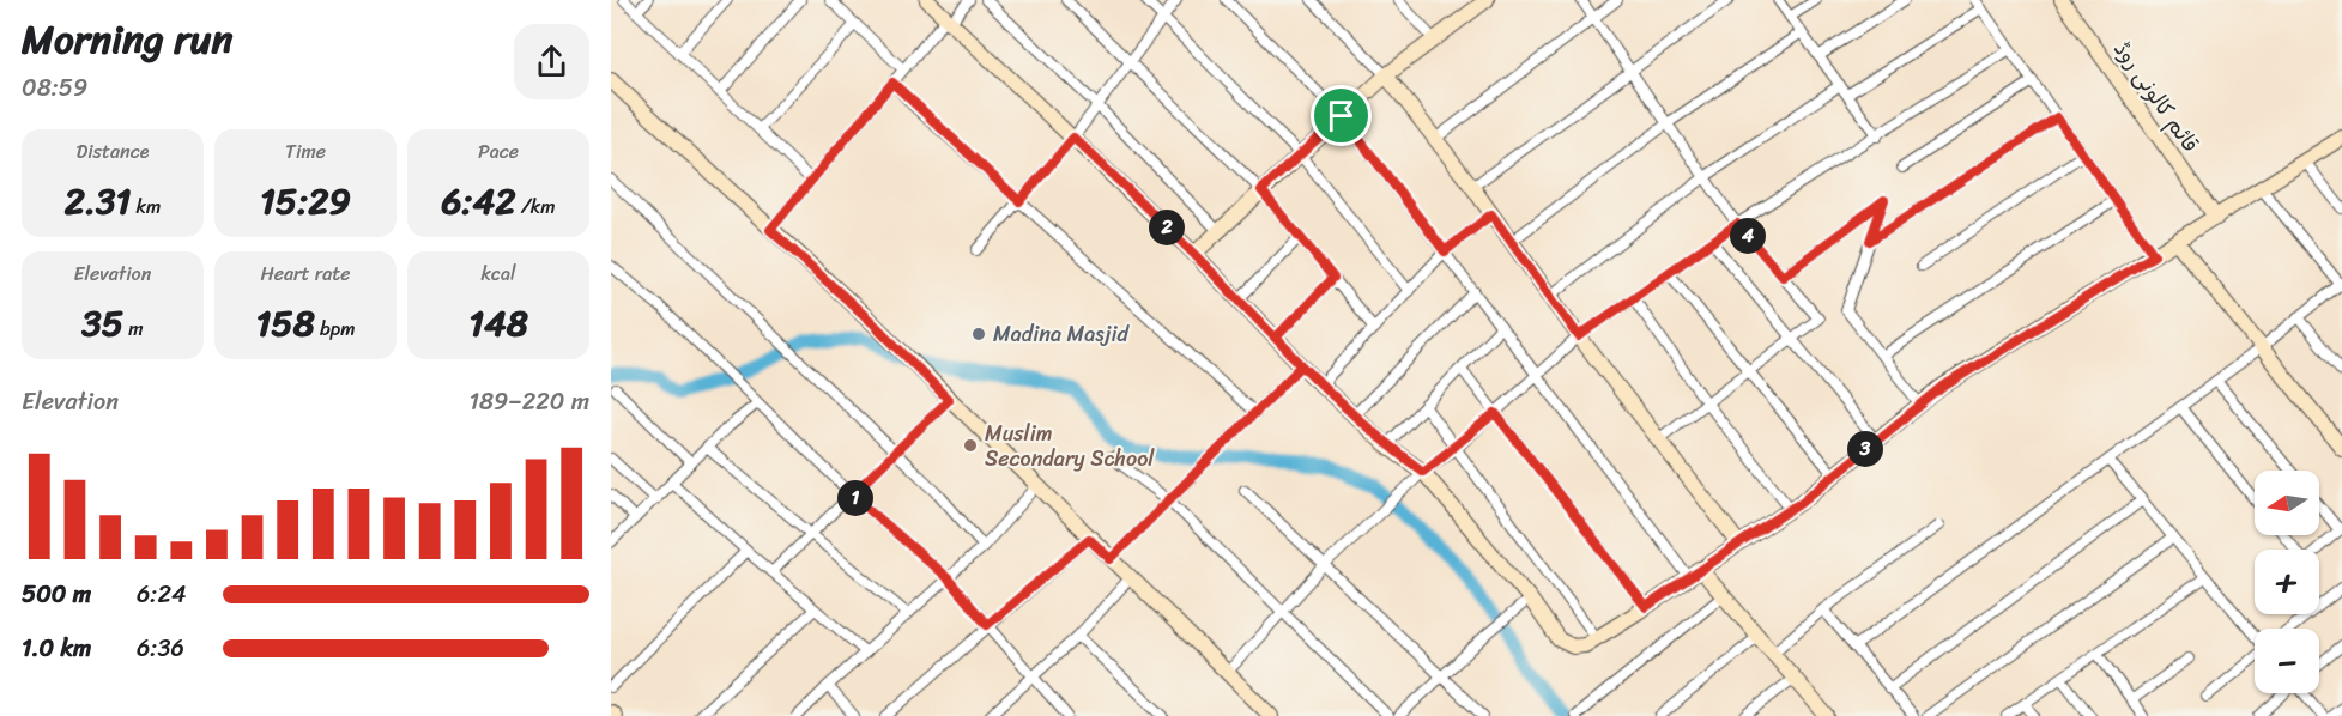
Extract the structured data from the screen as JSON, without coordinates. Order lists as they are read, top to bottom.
{
  "streets": {
    "street": ["قائم کالونی روڈ"]
  },
  "places": ["Madina Masjid", "Muslim Secondary School"],
  "north": "left",
  "page": {
    "heading": ["Morning run", "08:59"],
    "stats": [
      ["Distance", "2.31 km"],
      ["Time", "15:29"],
      ["Pace", "6:42 /km"],
      ["Elevation", "35 m"],
      ["Heart rate", "158 bpm"],
      ["kcal", "148"]
    ],
    "pins": [
      "2",
      "4",
      "3",
      "1"
    ],
    "chart": ["Elevation", "189–220 m"],
    "map_buttons": ["+", "−"],
    "list": [
      {
        "name": "500 m",
        "note": "6:24"
      },
      {
        "name": "1.0 km",
        "note": "6:36"
      }
    ]
  }
}
